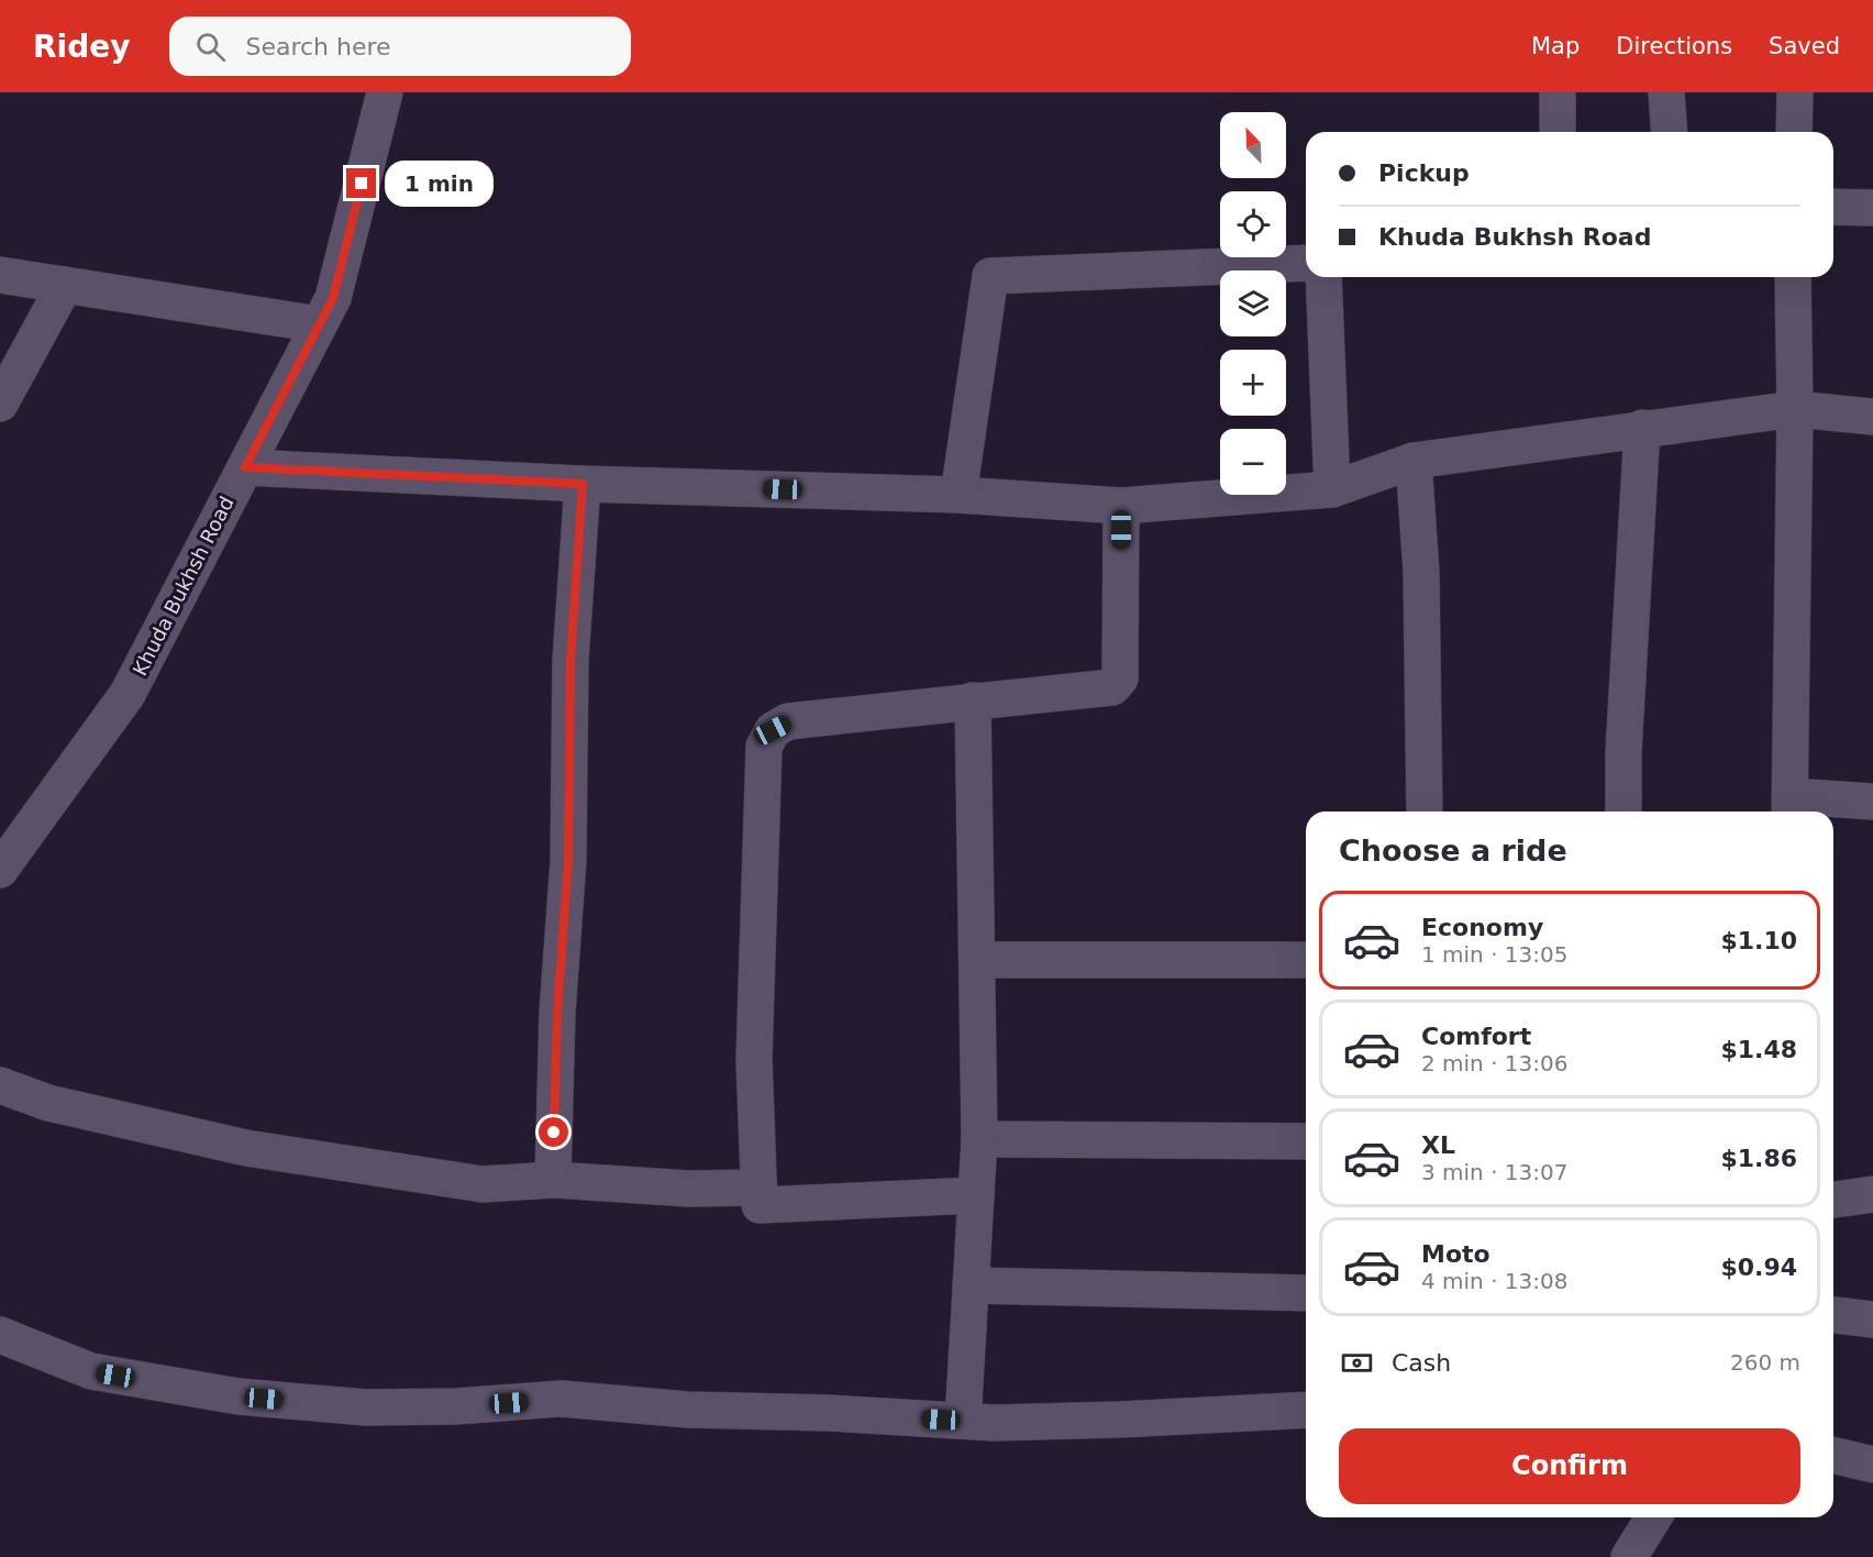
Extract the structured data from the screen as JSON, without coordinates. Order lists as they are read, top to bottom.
{
  "streets": {
    "street": ["Khuda Bukhsh Road"]
  },
  "north": "top left",
  "page": {
    "header": "Ridey",
    "search": "Search here",
    "nav": ["Map", "Directions", "Saved"],
    "map_buttons": ["+", "−"],
    "banner": ["Pickup", "Khuda Bukhsh Road"],
    "bubble": "1 min",
    "heading": "Choose a ride",
    "list": [
      {
        "name": "Economy",
        "note": "1 min · 13:05",
        "value": "$1.10"
      },
      {
        "name": "Comfort",
        "note": "2 min · 13:06",
        "value": "$1.48"
      },
      {
        "name": "XL",
        "note": "3 min · 13:07",
        "value": "$1.86"
      },
      {
        "name": "Moto",
        "note": "4 min · 13:08",
        "value": "$0.94"
      }
    ],
    "pay": ["Cash", "260 m"],
    "buttons": "Confirm"
  }
}
